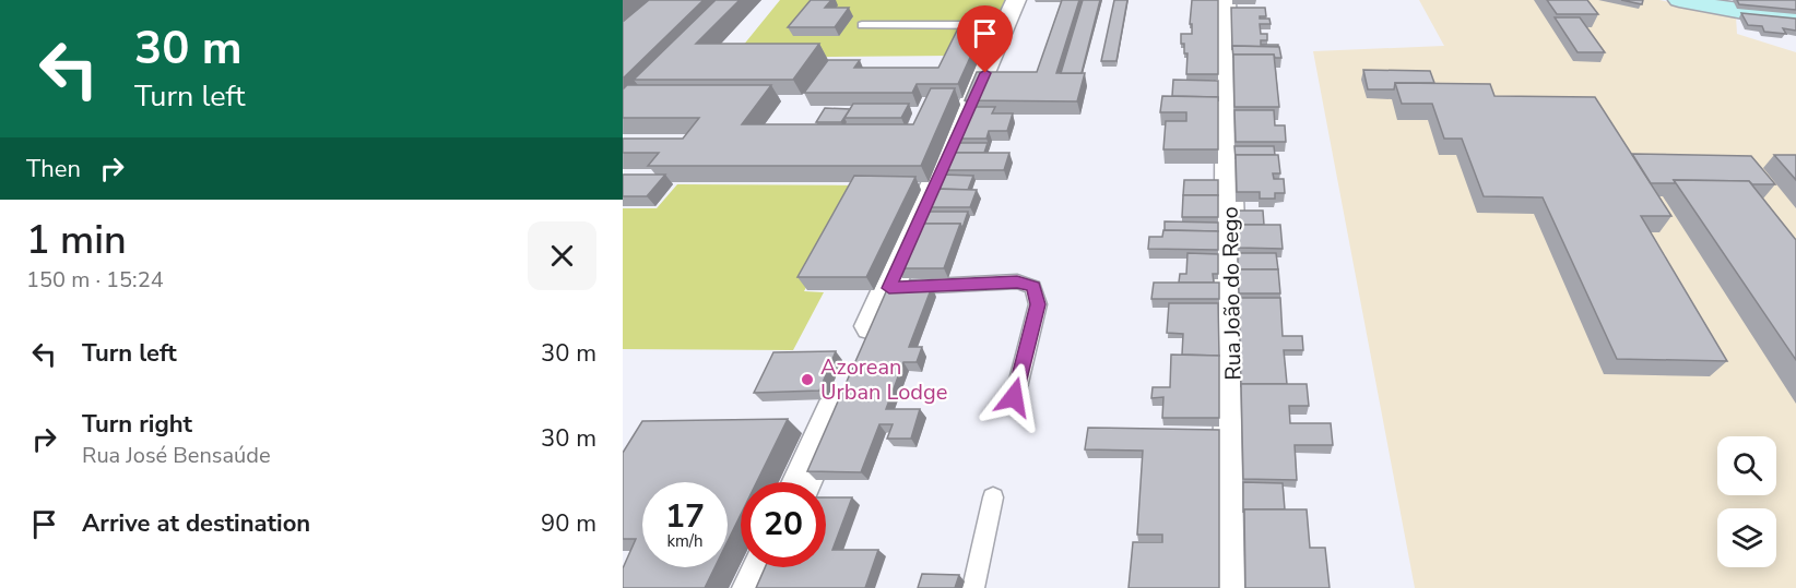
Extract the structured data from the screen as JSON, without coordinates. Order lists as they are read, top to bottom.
{
  "streets": {
    "street": ["Rua João do Rego"]
  },
  "places": ["Azorean Urban Lodge"],
  "page": {
    "turn": ["30 m", "Turn left"],
    "then": "Then",
    "heading": ["1 min", "150 m · 15:24"],
    "list": [
      {
        "name": "Turn left",
        "value": "30 m"
      },
      {
        "name": "Turn right",
        "note": "Rua José Bensaúde",
        "value": "30 m"
      },
      {
        "name": "Arrive at destination",
        "value": "90 m"
      }
    ],
    "speed": "17 km/h",
    "limit": "20"
  }
}
